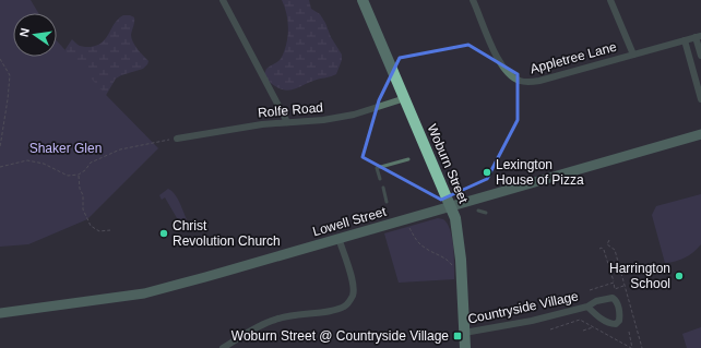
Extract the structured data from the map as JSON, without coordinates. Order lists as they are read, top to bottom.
{
  "streets": {
    "main road": ["Woburn Street", "Lowell Street"],
    "street": ["Appletree Lane", "Rolfe Road", "Countryside Village"]
  },
  "crossings": [
    ["Rolfe Road", "Woburn Street"],
    ["Woburn Street", "Lowell Street"],
    ["Woburn Street", "Countryside Village"]
  ],
  "parks": ["Shaker Glen"],
  "places": {
    "other": ["Lexington House of Pizza", "Christ Revolution Church", "Harrington School"],
    "transit": ["Woburn Street @ Countryside Village"]
  },
  "north": "left"
}
